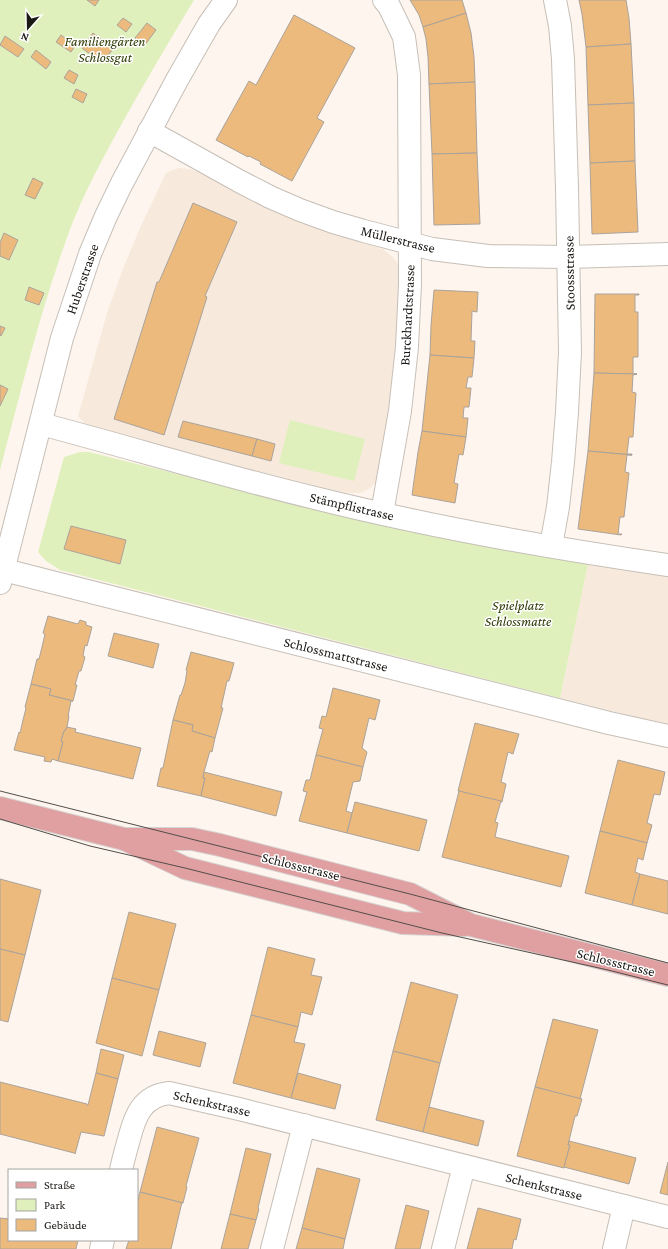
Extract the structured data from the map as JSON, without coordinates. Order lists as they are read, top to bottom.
{
  "streets": {
    "main road": ["Schlossstrasse"],
    "street": [
      "Müllerstrasse",
      "Stoossstrasse",
      "Huberstrasse",
      "Burckhardtstrasse",
      "Stämpflistrasse",
      "Schlossmattstrasse",
      "Schenkstrasse"
    ]
  },
  "crossings": [
    ["Müllerstrasse", "Stoossstrasse"],
    ["Müllerstrasse", "Huberstrasse"],
    ["Müllerstrasse", "Burckhardtstrasse"],
    ["Stoossstrasse", "Stämpflistrasse"],
    ["Huberstrasse", "Stämpflistrasse"],
    ["Huberstrasse", "Schlossmattstrasse"],
    ["Burckhardtstrasse", "Stämpflistrasse"]
  ],
  "parks": ["Familiengärten Schlossgut", "Spielplatz Schlossmatte"],
  "legend": ["Straße", "Park", "Gebäude"],
  "north": "bottom"
}
